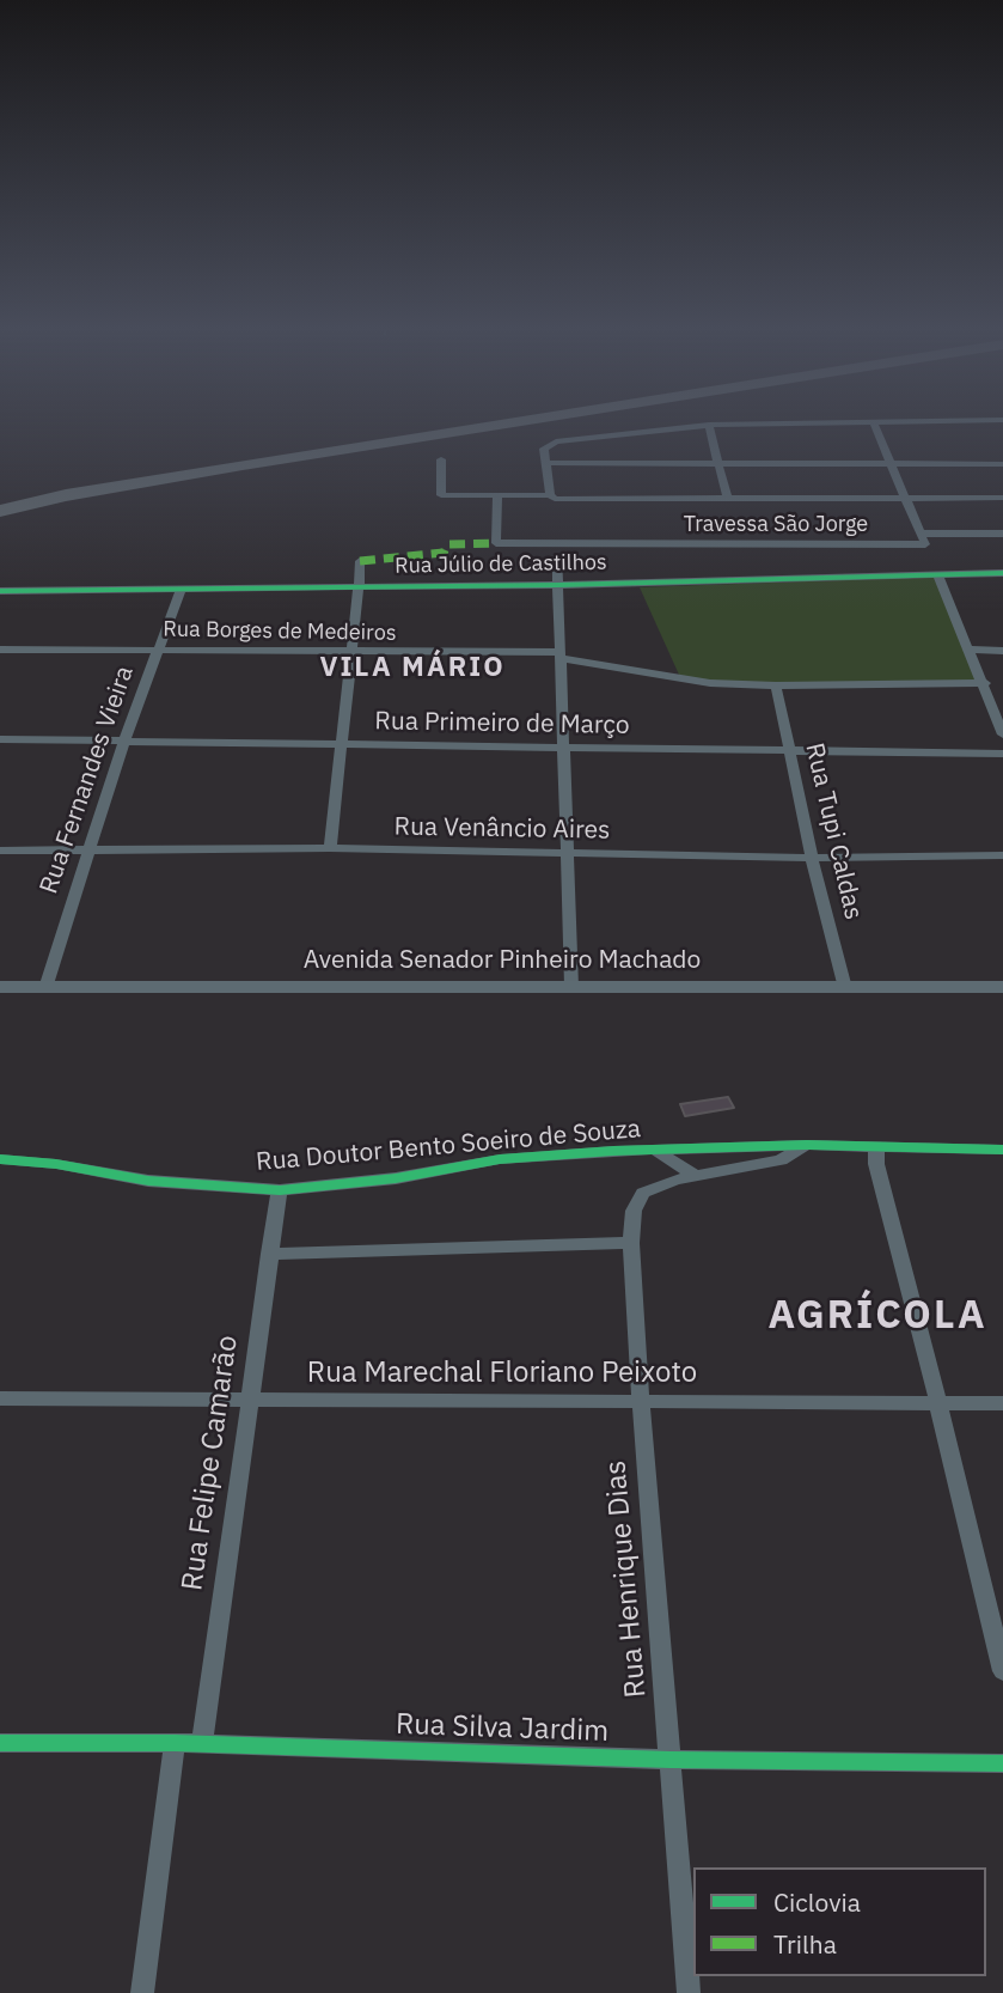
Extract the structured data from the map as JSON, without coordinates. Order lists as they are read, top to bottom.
{
  "streets": {
    "main road": ["Avenida Senador Pinheiro Machado"],
    "street": [
      "Travessa São Jorge",
      "Rua Júlio de Castilhos",
      "Rua Borges de Medeiros",
      "Rua Primeiro de Março",
      "Rua Fernandes Vieira",
      "Rua Venâncio Aires",
      "Rua Tupi Caldas",
      "Rua Doutor Bento Soeiro de Souza",
      "Rua Marechal Floriano Peixoto",
      "Rua Felipe Camarão",
      "Rua Henrique Dias",
      "Rua Silva Jardim"
    ]
  },
  "crossings": [
    ["Rua Júlio de Castilhos", "Rua Fernandes Vieira"],
    ["Rua Borges de Medeiros", "Rua Fernandes Vieira"],
    ["Rua Borges de Medeiros", "Rua Tupi Caldas"],
    ["Rua Primeiro de Março", "Rua Fernandes Vieira"],
    ["Rua Primeiro de Março", "Rua Tupi Caldas"],
    ["Rua Fernandes Vieira", "Rua Venâncio Aires"],
    ["Rua Fernandes Vieira", "Avenida Senador Pinheiro Machado"],
    ["Rua Venâncio Aires", "Rua Tupi Caldas"],
    ["Rua Tupi Caldas", "Avenida Senador Pinheiro Machado"],
    ["Rua Doutor Bento Soeiro de Souza", "Rua Felipe Camarão"],
    ["Rua Marechal Floriano Peixoto", "Rua Felipe Camarão"],
    ["Rua Marechal Floriano Peixoto", "Rua Henrique Dias"],
    ["Rua Felipe Camarão", "Rua Silva Jardim"],
    ["Rua Henrique Dias", "Rua Silva Jardim"]
  ],
  "districts": ["VILA MÁRIO", "AGRÍCOLA"],
  "legend": ["Ciclovia", "Trilha"]
}
